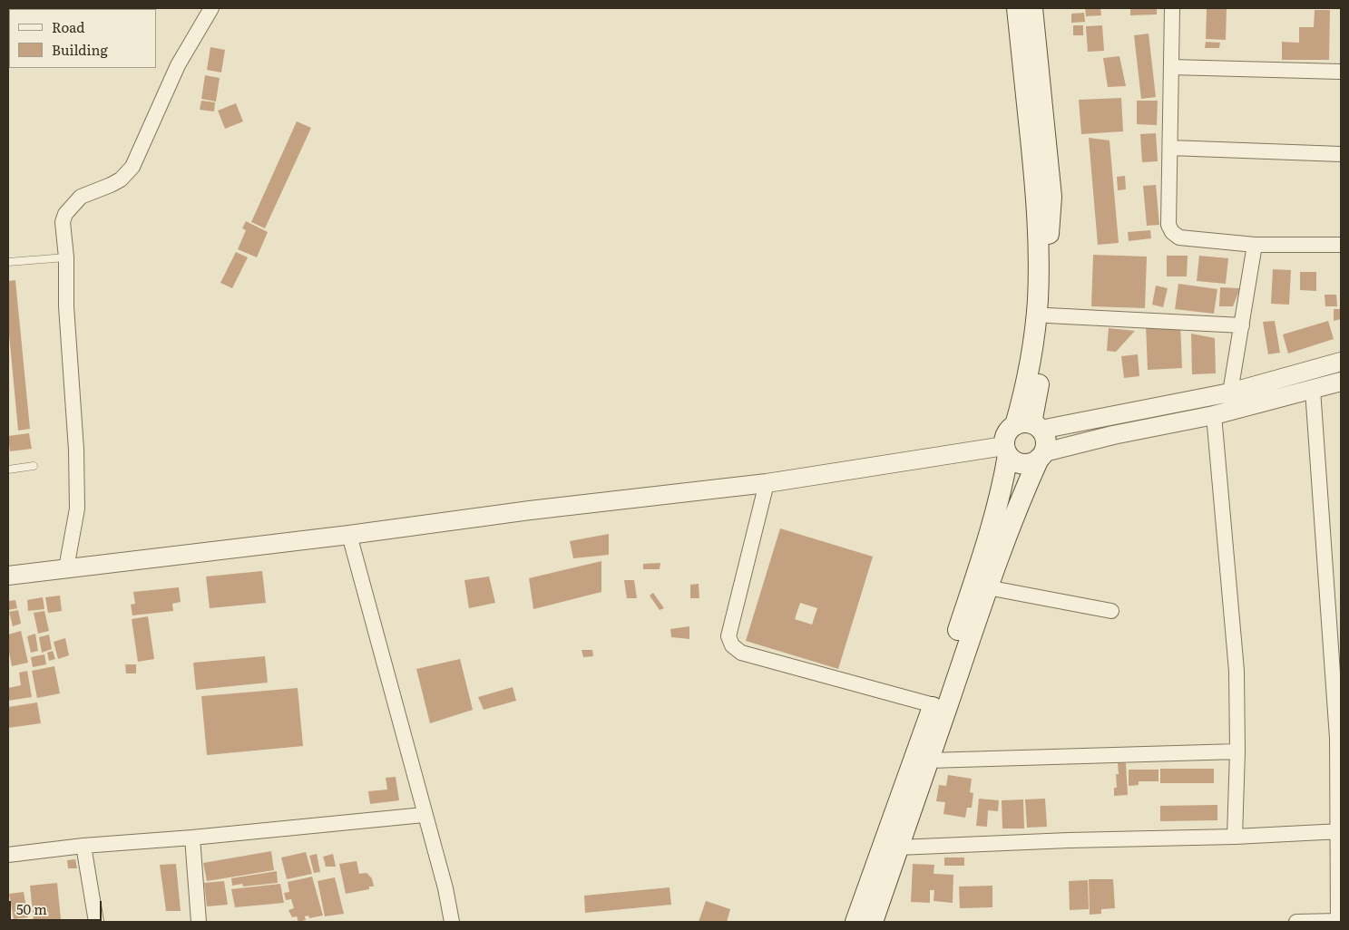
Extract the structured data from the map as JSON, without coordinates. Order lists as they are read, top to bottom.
{
  "legend": ["Road", "Building"],
  "scale_bar": "50 m"
}
